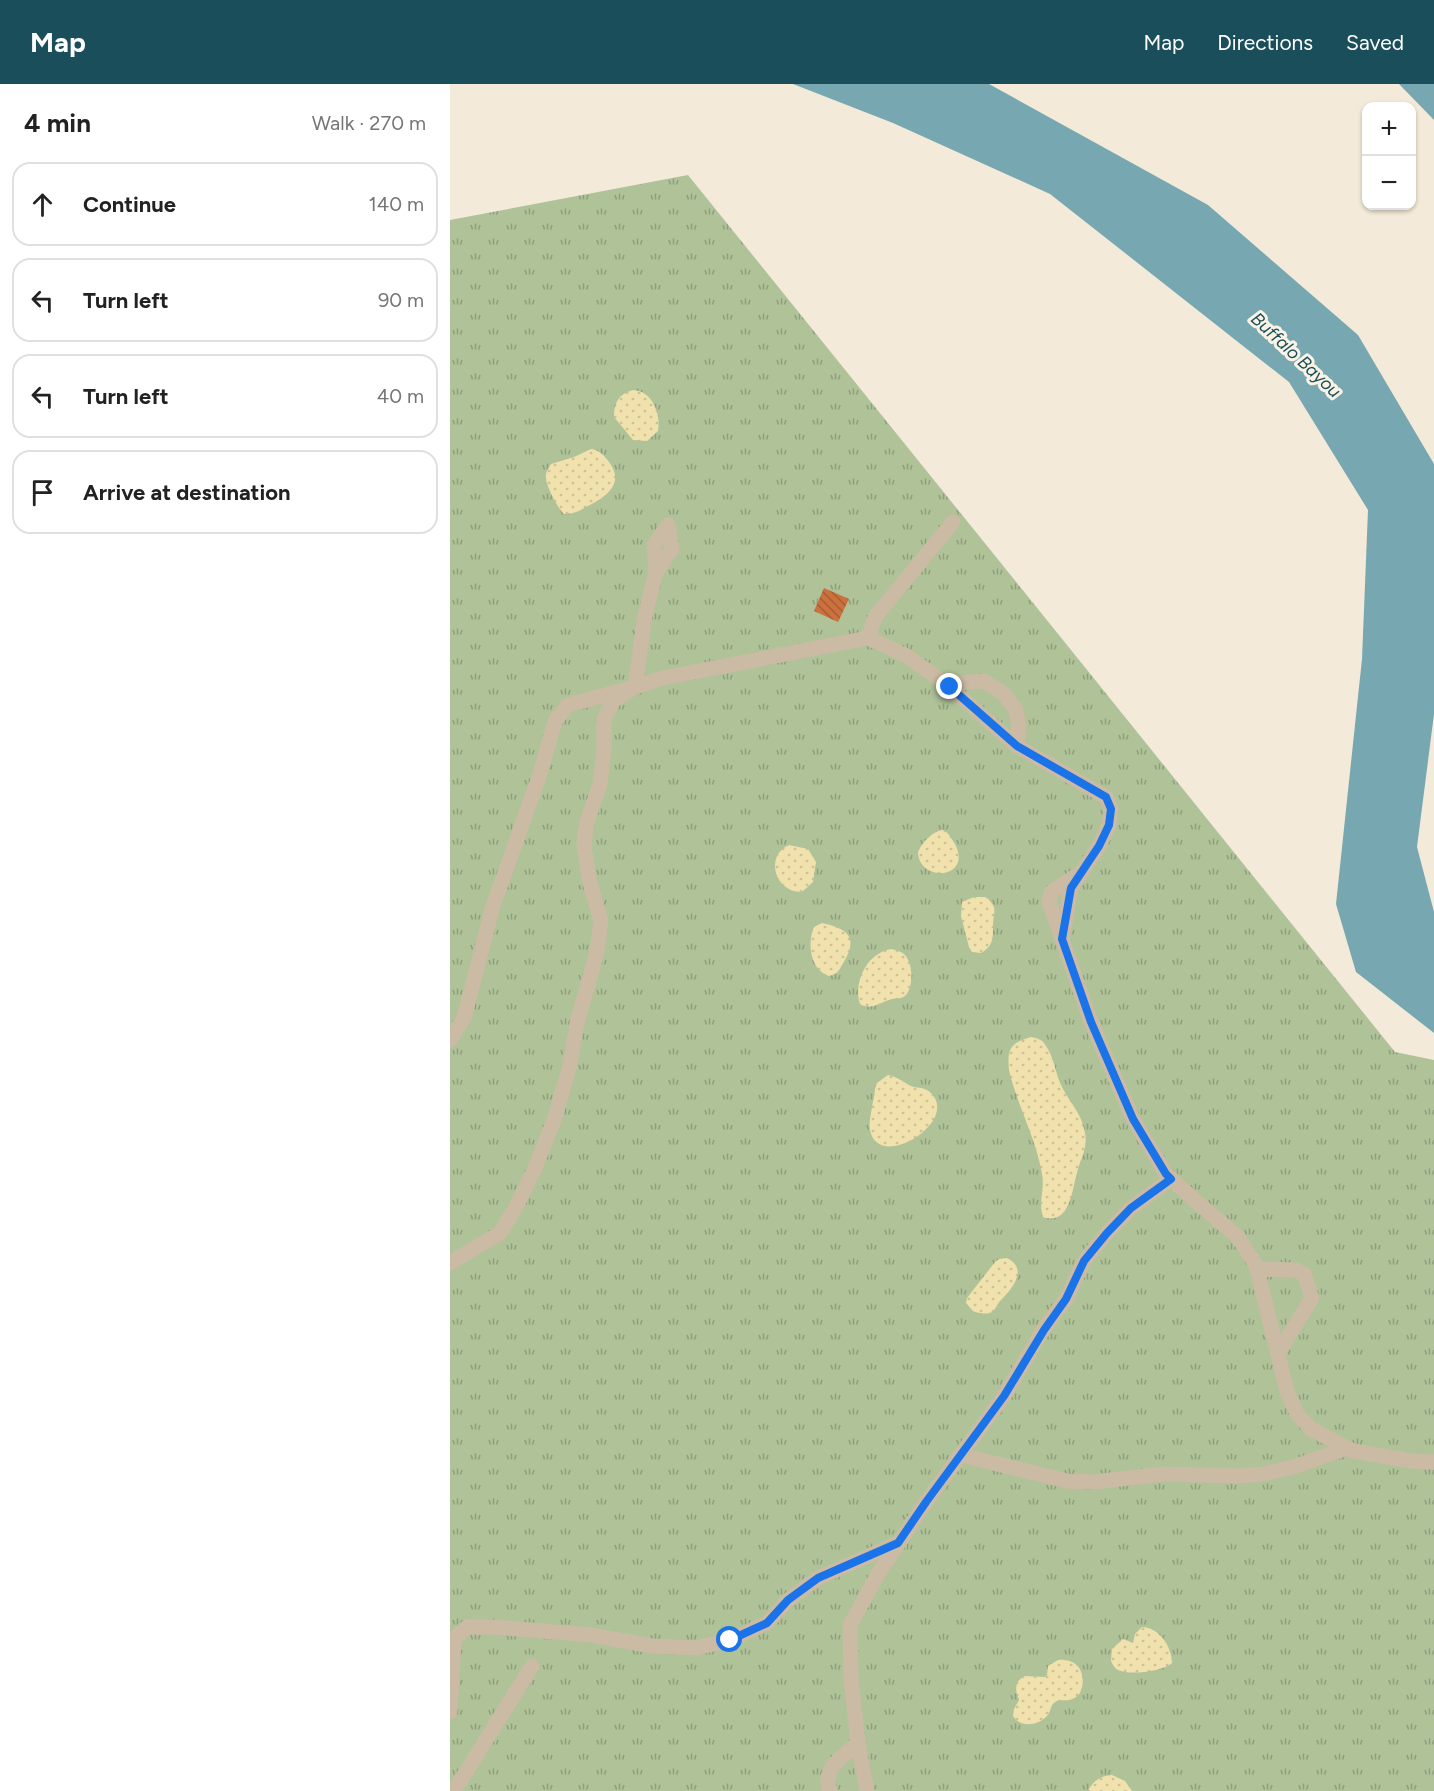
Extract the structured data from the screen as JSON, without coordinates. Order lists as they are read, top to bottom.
{
  "water": ["Buffalo Bayou"],
  "page": {
    "header": "Map",
    "nav": ["Map", "Directions", "Saved"],
    "heading": ["4 min", "Walk · 270 m"],
    "map_buttons": ["+", "−"],
    "list": [
      ["Continue", "140 m"],
      ["Turn left", "90 m"],
      ["Turn left", "40 m"],
      "Arrive at destination"
    ]
  }
}
